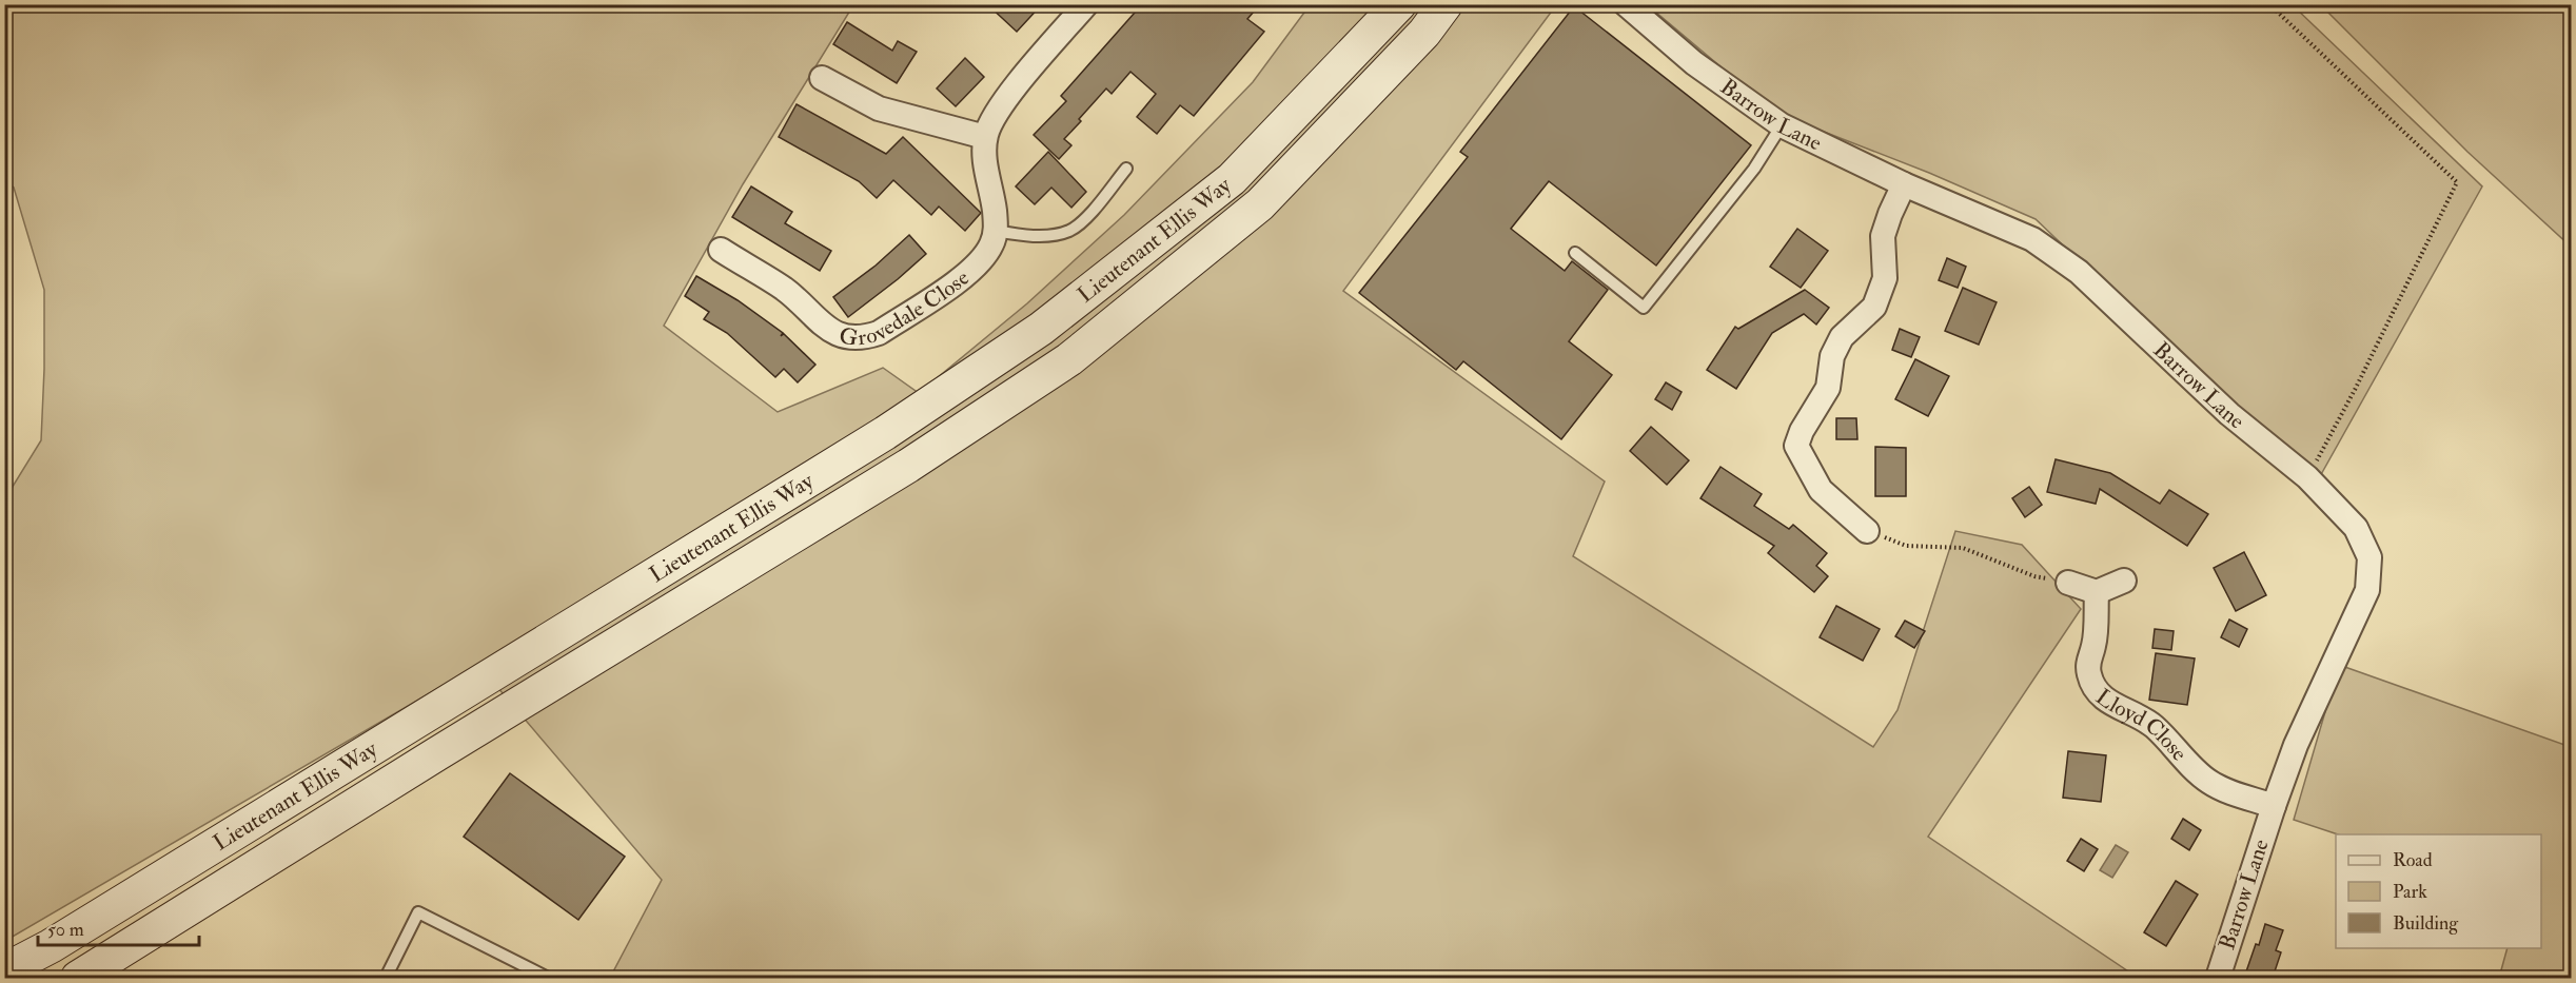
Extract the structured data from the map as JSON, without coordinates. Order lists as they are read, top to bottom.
{
  "streets": {
    "main road": ["Lieutenant Ellis Way"],
    "street": ["Barrow Lane", "Grovedale Close", "Lloyd Close"]
  },
  "crossings": [
    ["Barrow Lane", "Lloyd Close"]
  ],
  "legend": ["Road", "Park", "Building"],
  "scale_bar": "50 m"
}
